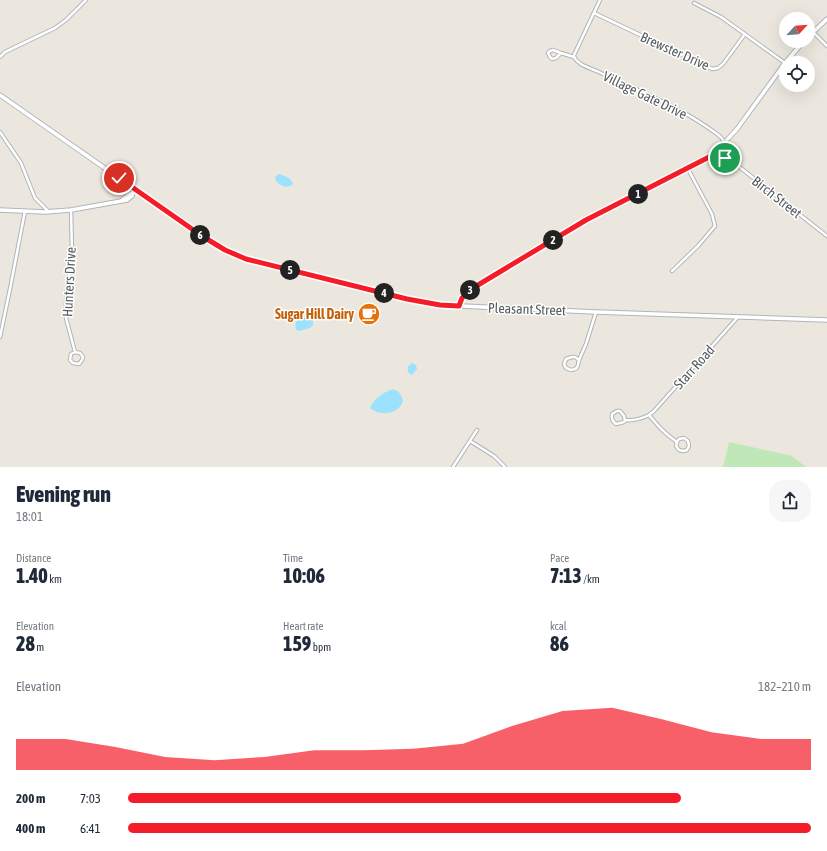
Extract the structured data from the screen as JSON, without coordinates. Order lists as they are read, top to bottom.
{
  "streets": {
    "main road": ["Pleasant Street"],
    "street": [
      "Brewster Drive",
      "Village Gate Drive",
      "Birch Street",
      "Hunters Drive",
      "Starr Road"
    ]
  },
  "crossings": [
    ["Pleasant Street", "Starr Road"]
  ],
  "places": {
    "cafe": ["Sugar Hill Dairy"]
  },
  "north": "top right",
  "page": {
    "pins": [
      "1",
      "6",
      "2",
      "5",
      "3",
      "4"
    ],
    "heading": ["Evening run", "18:01"],
    "stats": [
      ["Distance", "1.40 km"],
      ["Time", "10:06"],
      ["Pace", "7:13 /km"],
      ["Elevation", "28 m"],
      ["Heart rate", "159 bpm"],
      ["kcal", "86"]
    ],
    "chart": ["Elevation", "182–210 m"],
    "list": [
      {
        "name": "200 m",
        "note": "7:03"
      },
      {
        "name": "400 m",
        "note": "6:41"
      }
    ]
  }
}
